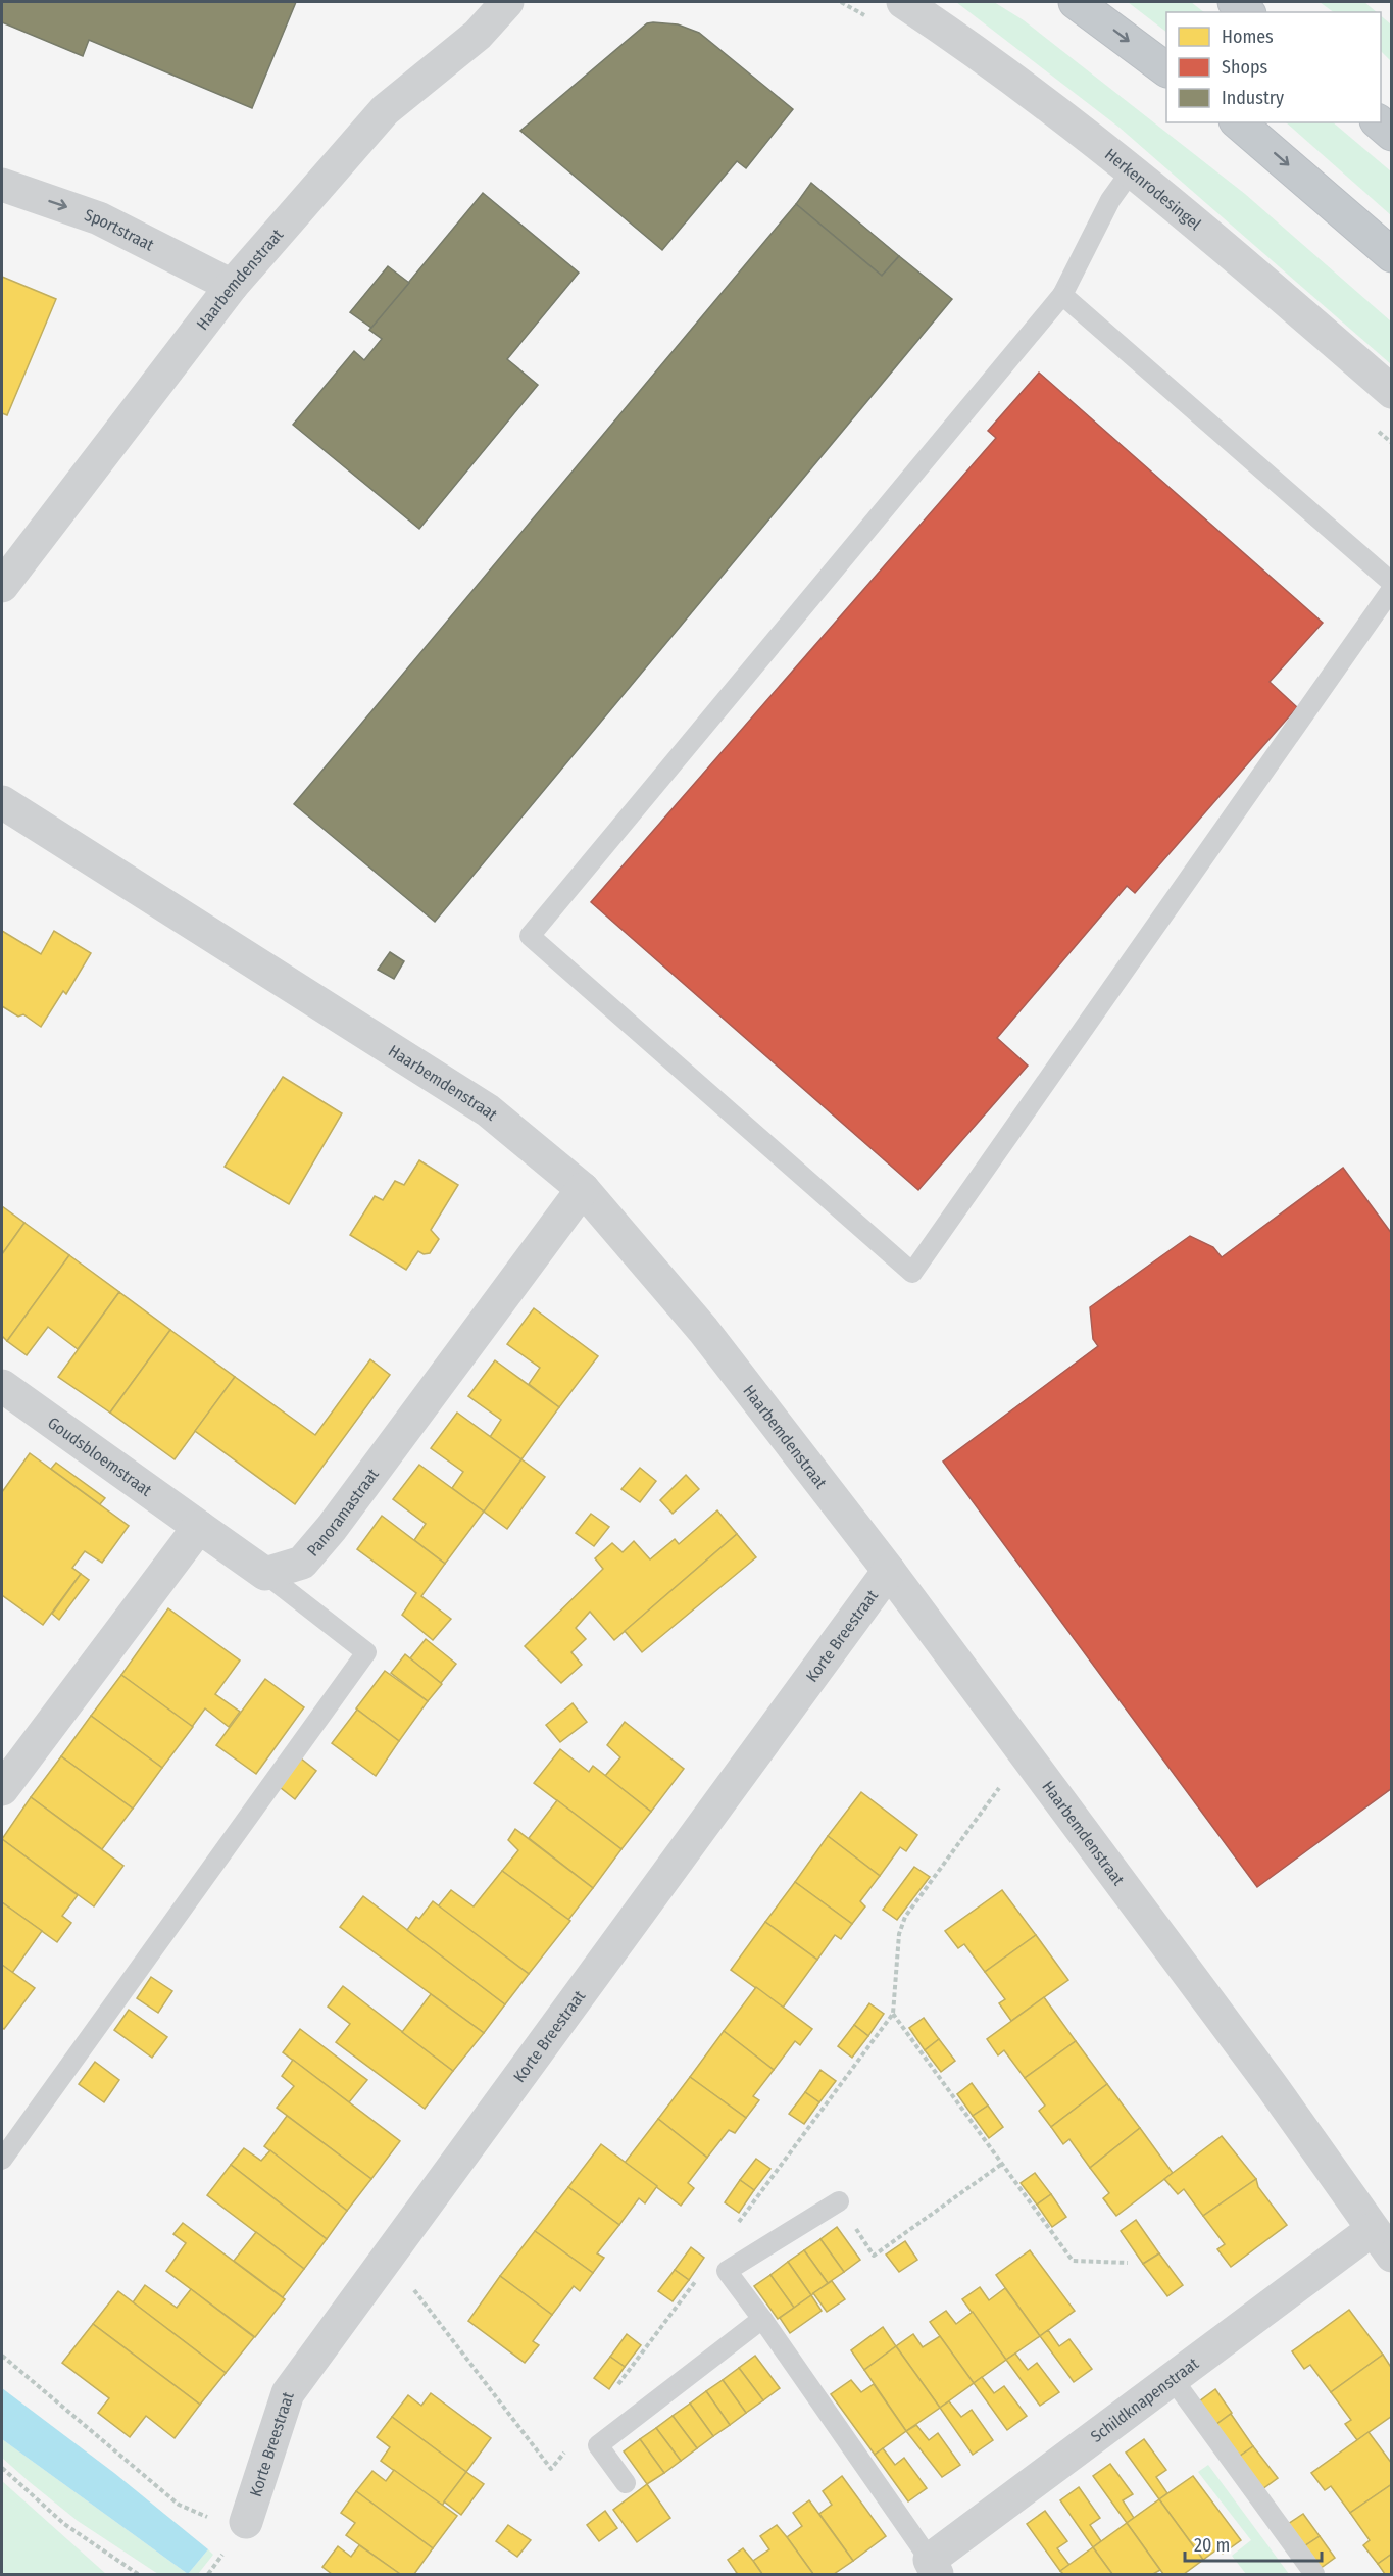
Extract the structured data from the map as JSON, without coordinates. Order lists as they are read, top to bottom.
{
  "streets": {
    "street": [
      "Herkenrodesingel",
      "Sportstraat",
      "Haarbemdenstraat",
      "Goudsbloemstraat",
      "Panoramastraat",
      "Korte Breestraat",
      "Schildknapenstraat"
    ]
  },
  "crossings": [
    ["Sportstraat", "Haarbemdenstraat"],
    ["Haarbemdenstraat", "Panoramastraat"],
    ["Haarbemdenstraat", "Korte Breestraat"],
    ["Haarbemdenstraat", "Schildknapenstraat"]
  ],
  "one_way": ["Sportstraat"],
  "legend": ["Homes", "Shops", "Industry"],
  "scale_bar": "20 m"
}
